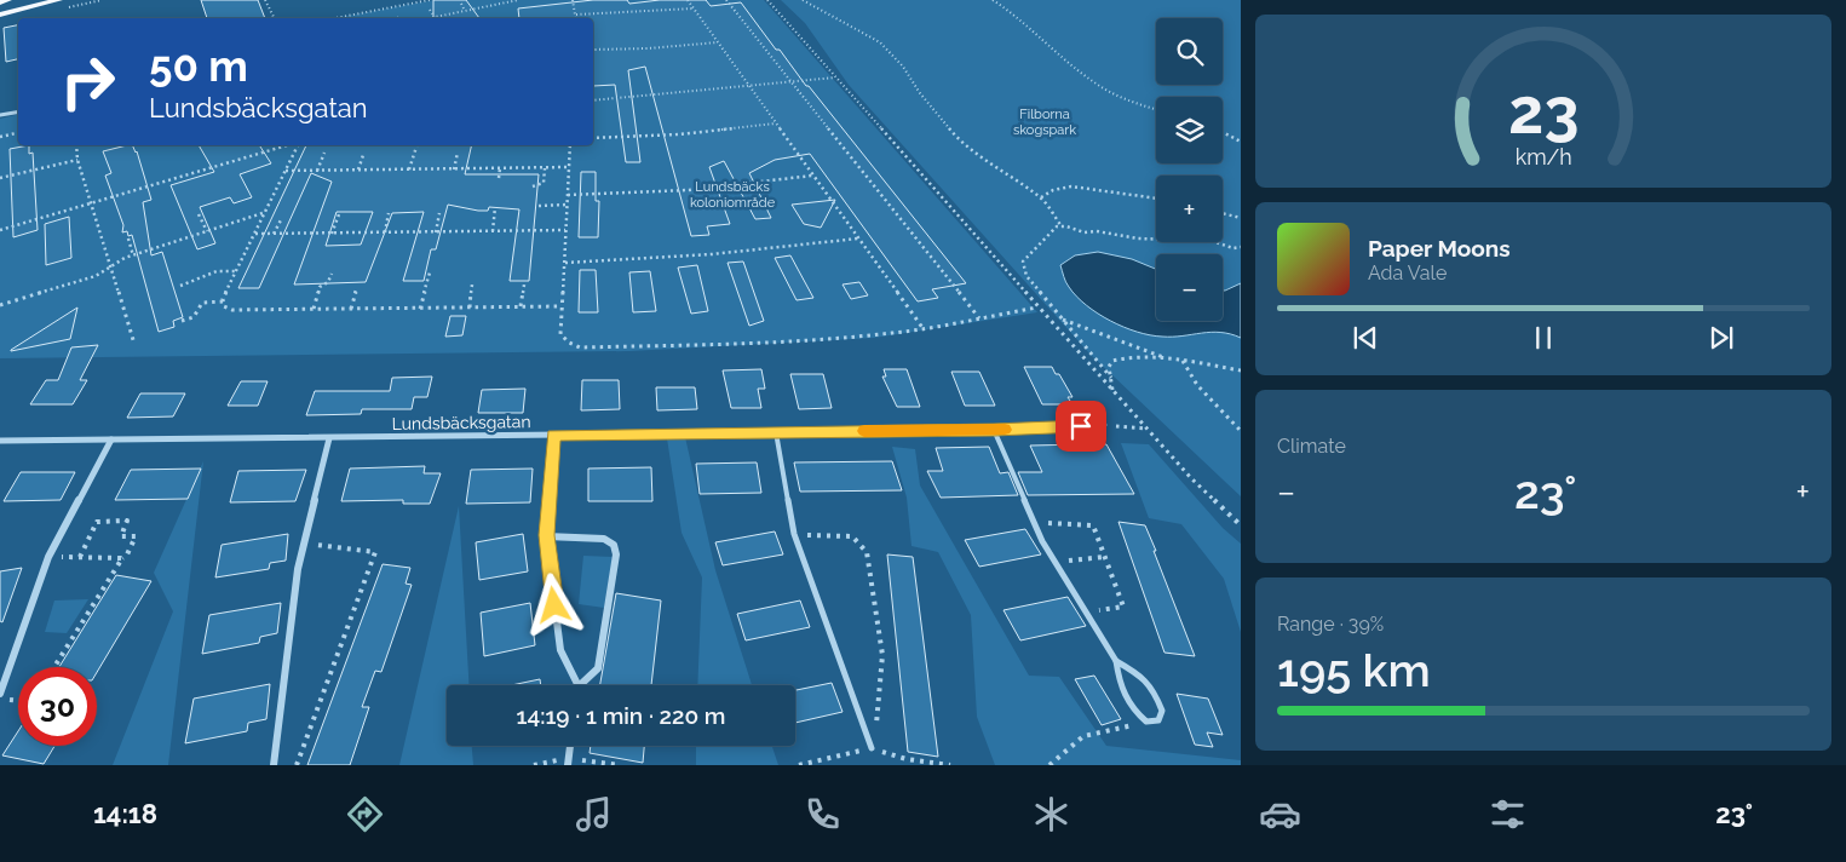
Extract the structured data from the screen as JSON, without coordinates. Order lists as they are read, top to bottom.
{
  "streets": {
    "street": ["Lundsbäcksgatan"]
  },
  "parks": ["Filborna skogspark", "Lundsbäcks koloniområde"],
  "page": {
    "map_buttons": ["+", "−"],
    "turn": ["50 m", "Lundsbäcksgatan"],
    "song": ["Paper Moons", "Ada Vale"],
    "tile": [
      "Climate",
      ["Range · 39%", "195 km"]
    ],
    "heat": ["−", "23°", "+"],
    "limit": "30",
    "trip": "14:19 · 1 min · 220 m",
    "tabs": ["14:18", "23°"],
    "gauge": ["23", "km/h"]
  }
}
